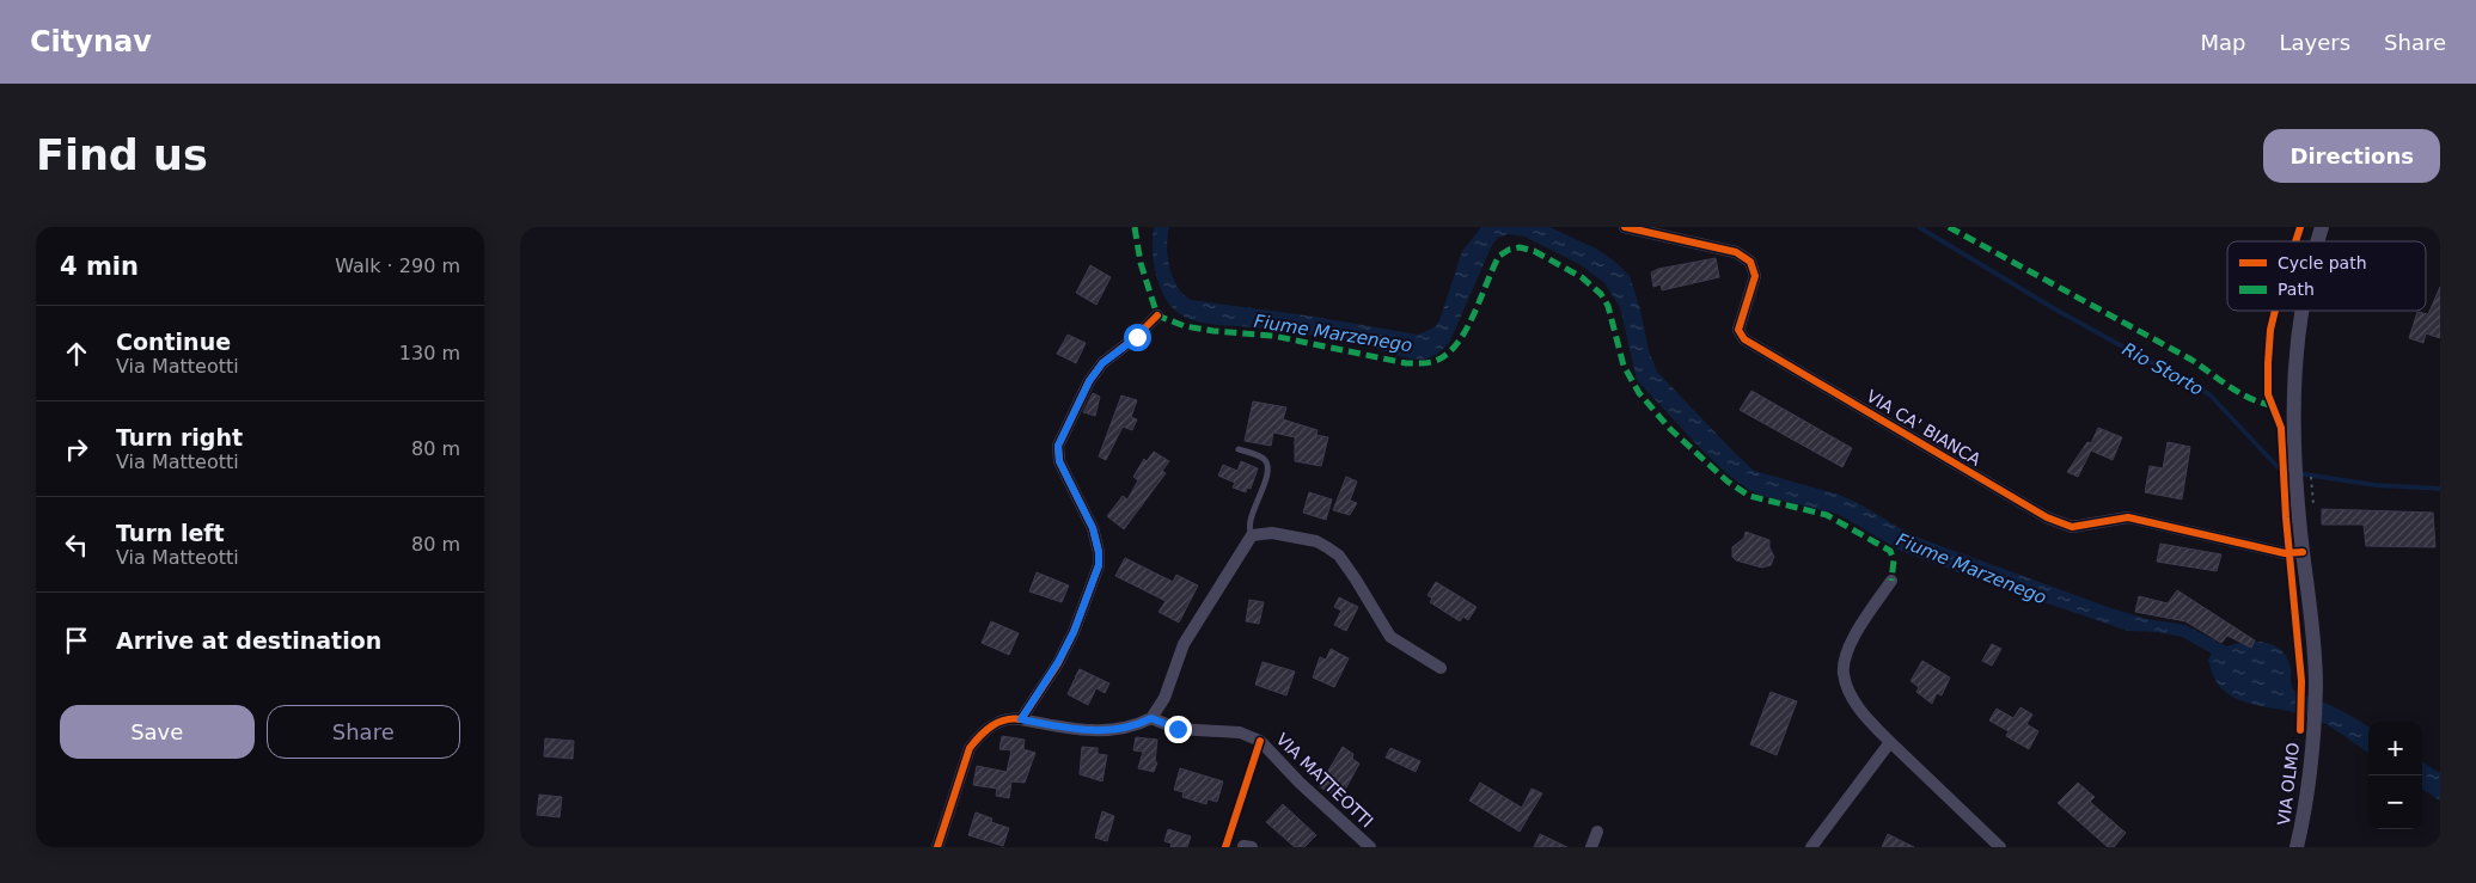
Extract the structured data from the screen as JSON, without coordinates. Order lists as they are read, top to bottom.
{
  "streets": {
    "street": ["VIA CA' BIANCA", "VIA MATTEOTTI", "VIA OLMO"]
  },
  "crossings": [
    ["VIA CA' BIANCA", "VIA OLMO"]
  ],
  "water": ["Fiume Marzenego", "Rio Storto"],
  "legend": ["Cycle path", "Path"],
  "page": {
    "header": "Citynav",
    "nav": ["Map", "Layers", "Share"],
    "buttons": [
      "Directions",
      ["Save", "Share"]
    ],
    "title": "Find us",
    "heading": ["4 min", "Walk · 290 m"],
    "list": [
      ["Continue", "Via Matteotti", "130 m"],
      ["Turn right", "Via Matteotti", "80 m"],
      ["Turn left", "Via Matteotti", "80 m"],
      "Arrive at destination"
    ],
    "map_buttons": ["+", "−"]
  }
}
